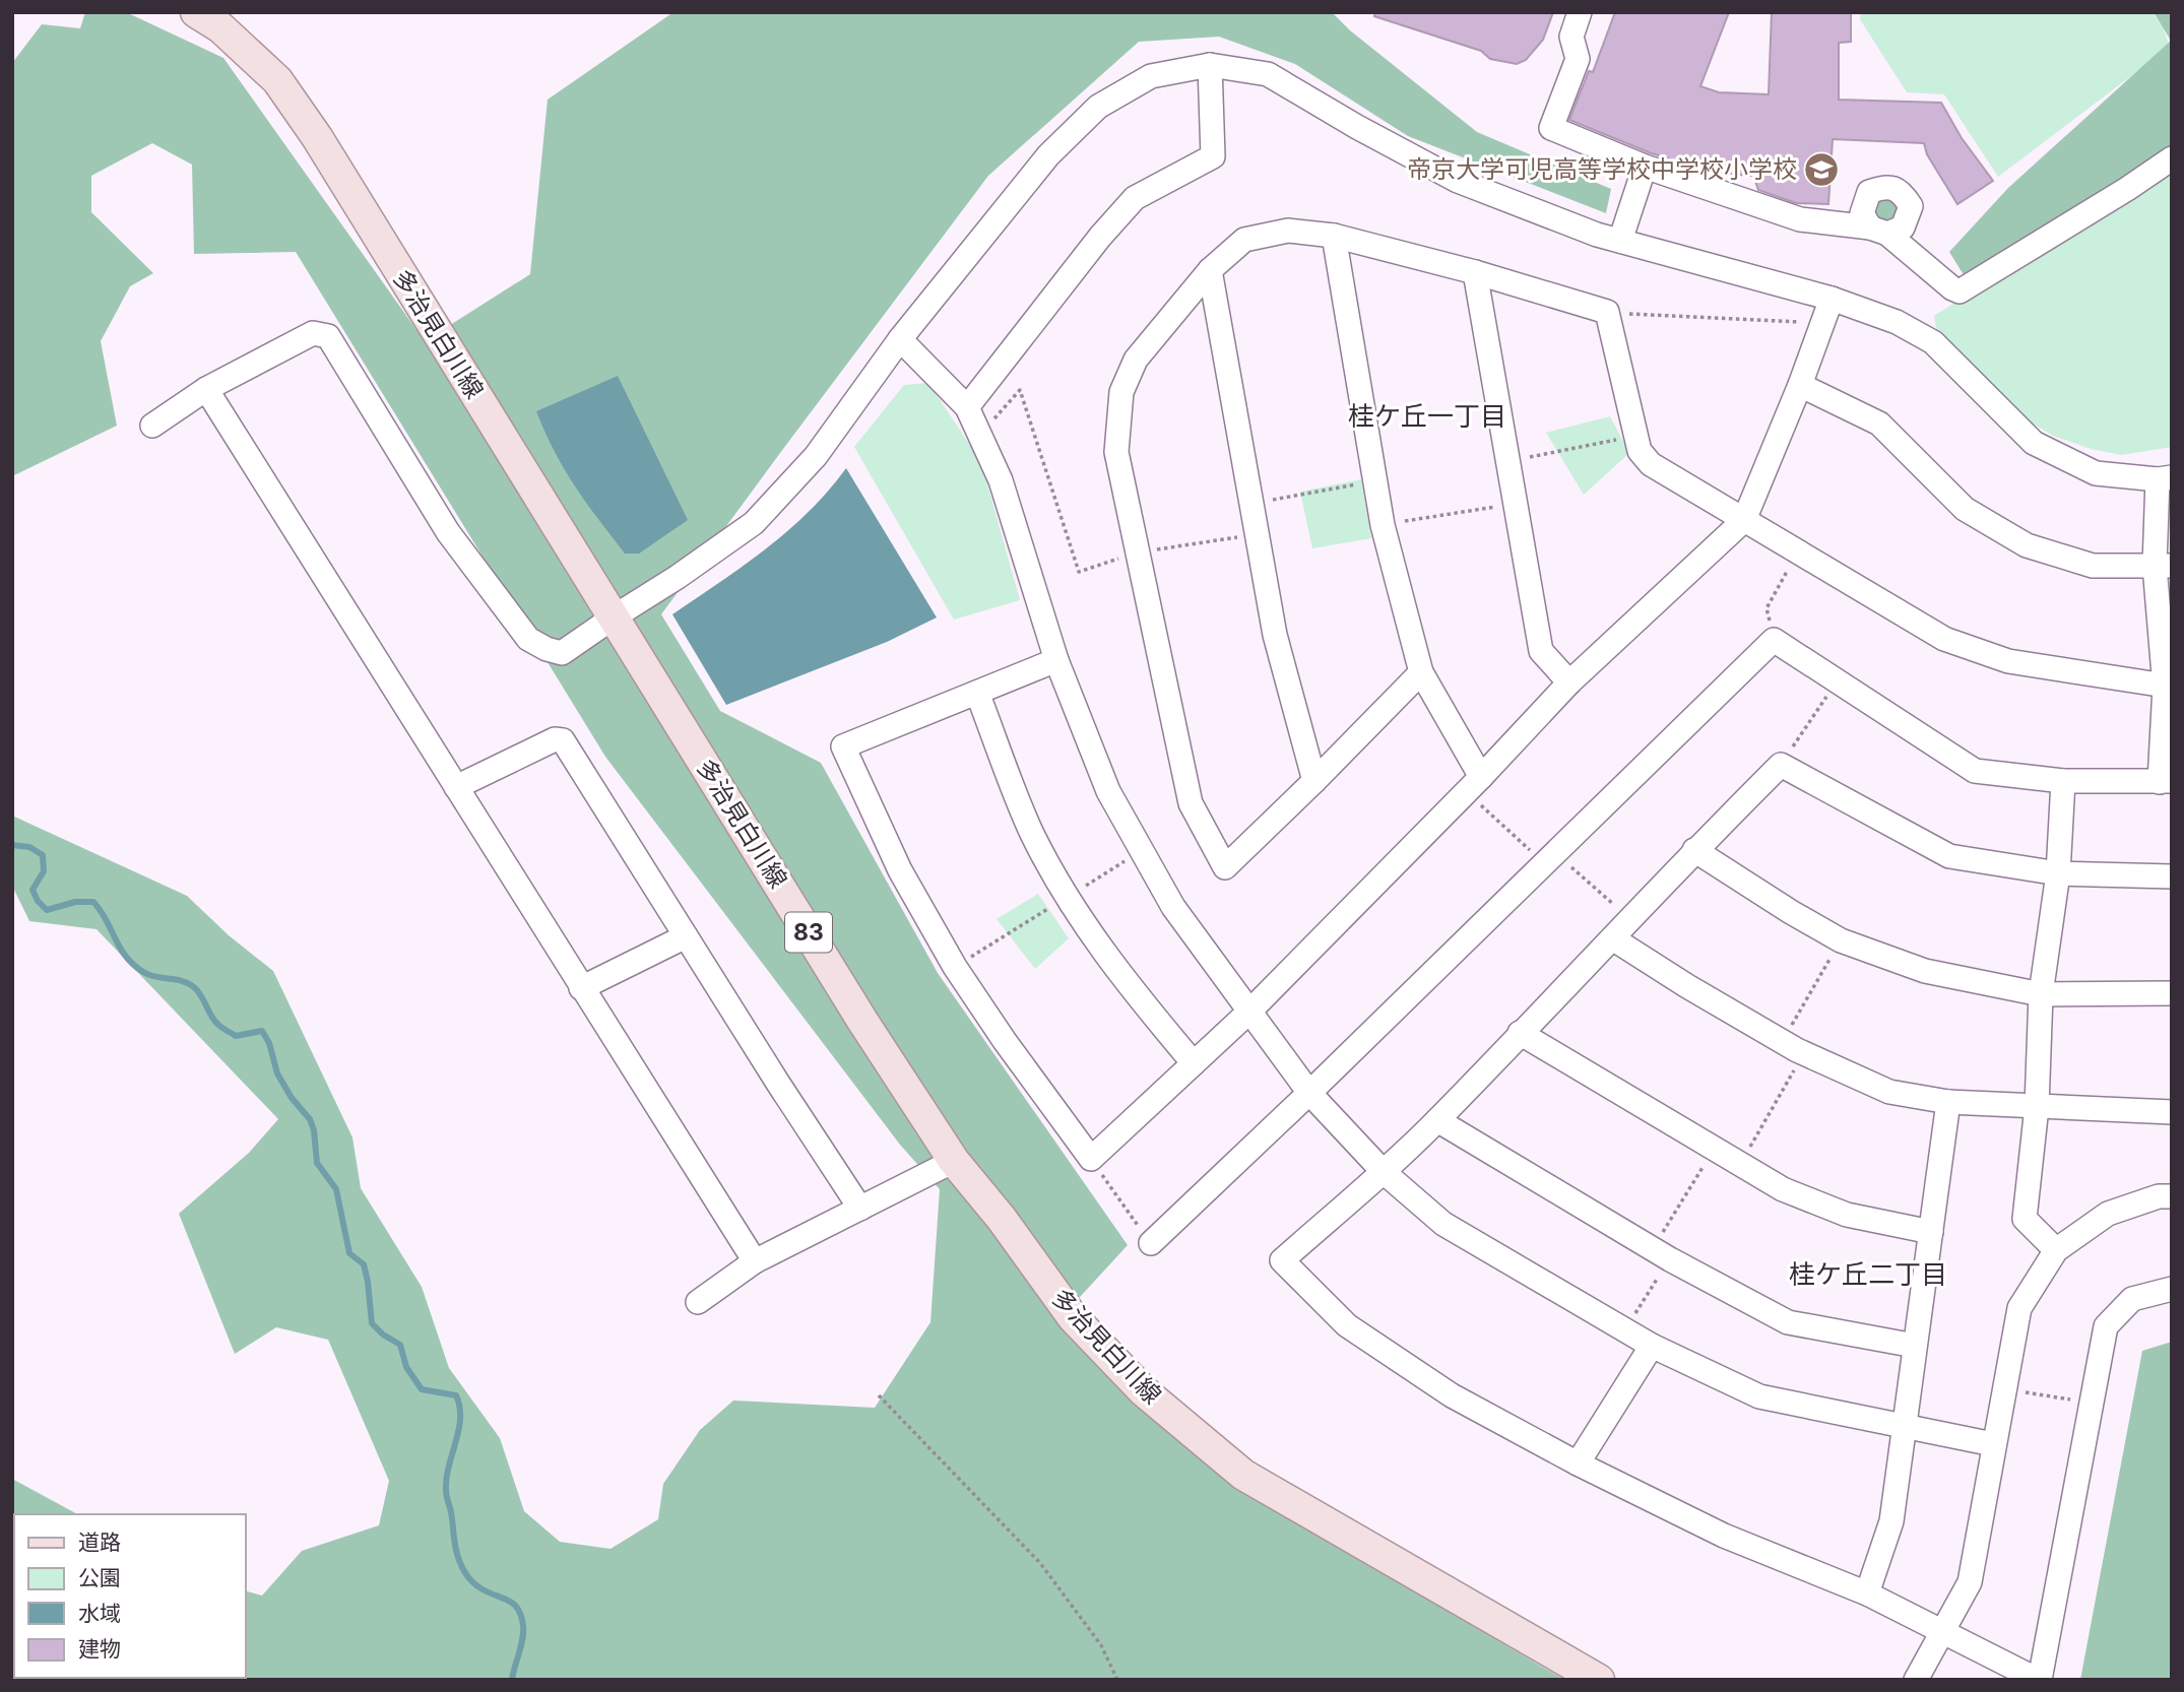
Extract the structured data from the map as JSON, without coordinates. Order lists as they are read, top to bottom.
{
  "streets": {
    "main road": ["多治見白川線", "83"]
  },
  "districts": ["桂ケ丘一丁目", "桂ケ丘二丁目"],
  "places": {
    "school or university": ["帝京大学可児高等学校中学校小学校"]
  },
  "legend": [
    "道路",
    "公園",
    "水域",
    "建物"
  ]
}
